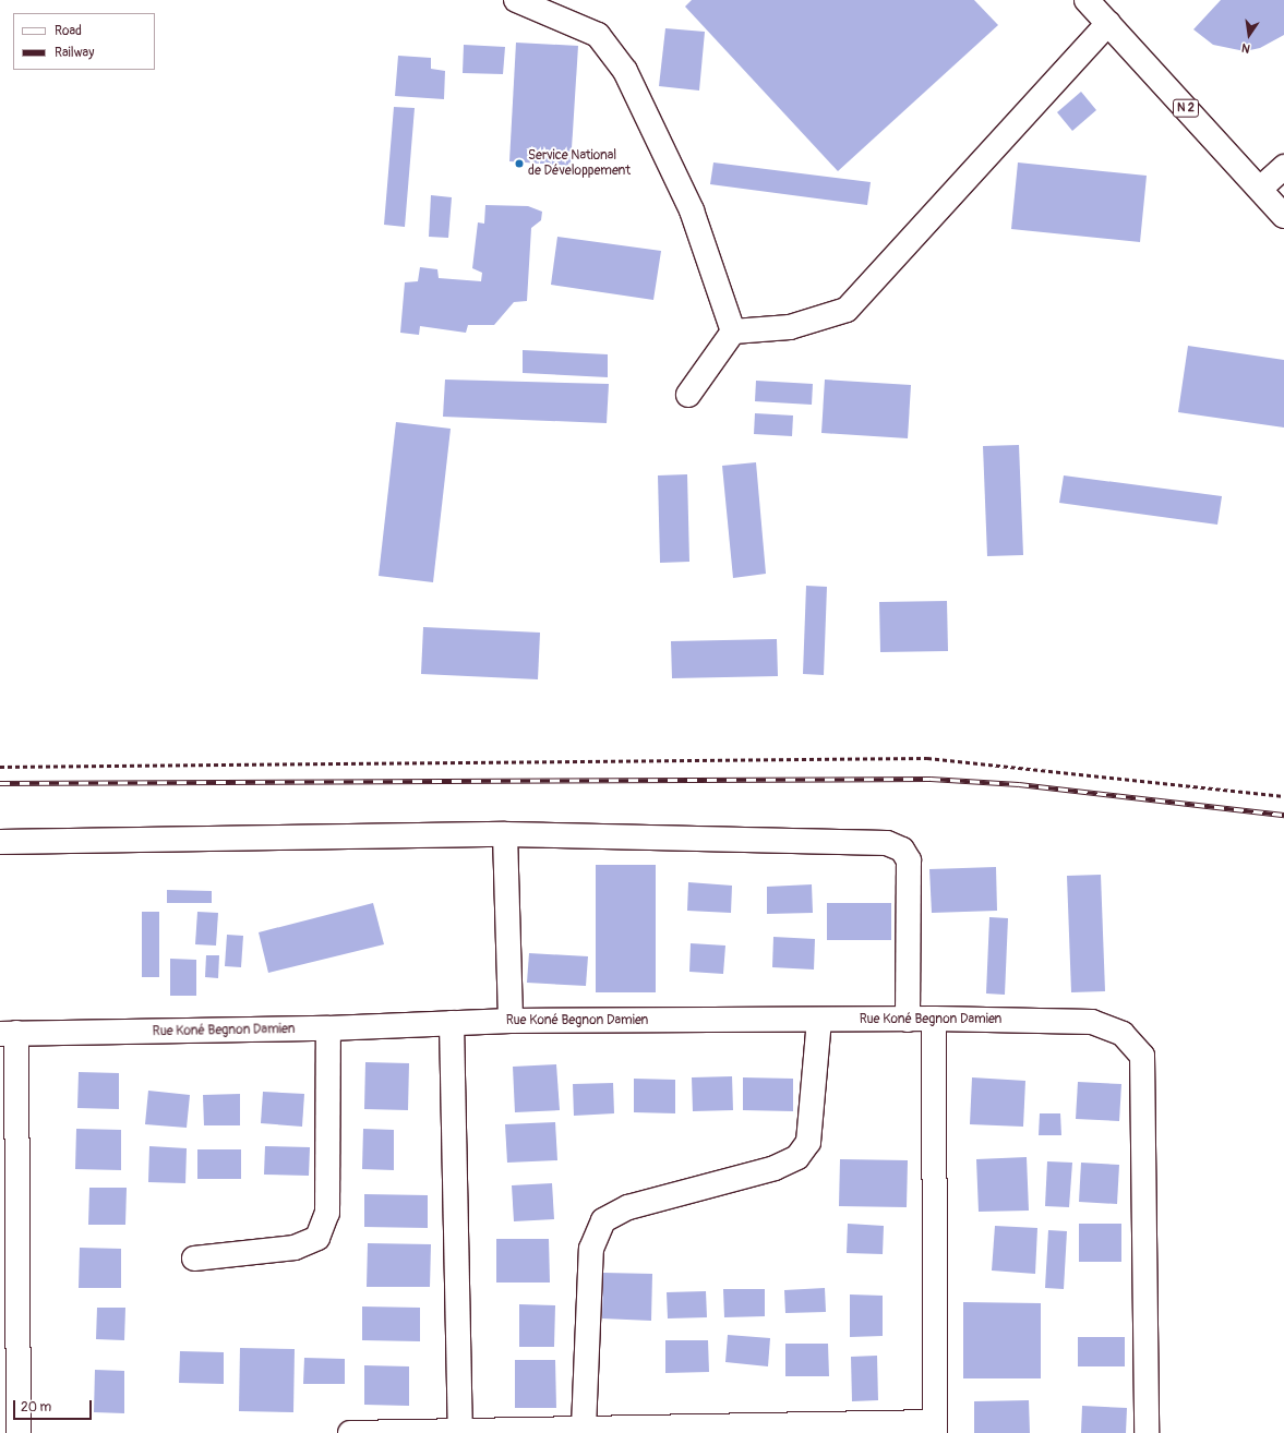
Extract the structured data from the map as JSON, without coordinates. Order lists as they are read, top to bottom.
{
  "streets": {
    "street": ["N 2", "Rue Koné Begnon Damien"]
  },
  "places": ["Service National de Développement"],
  "legend": ["Road", "Railway"],
  "scale_bar": "20 m",
  "north": "bottom"
}
